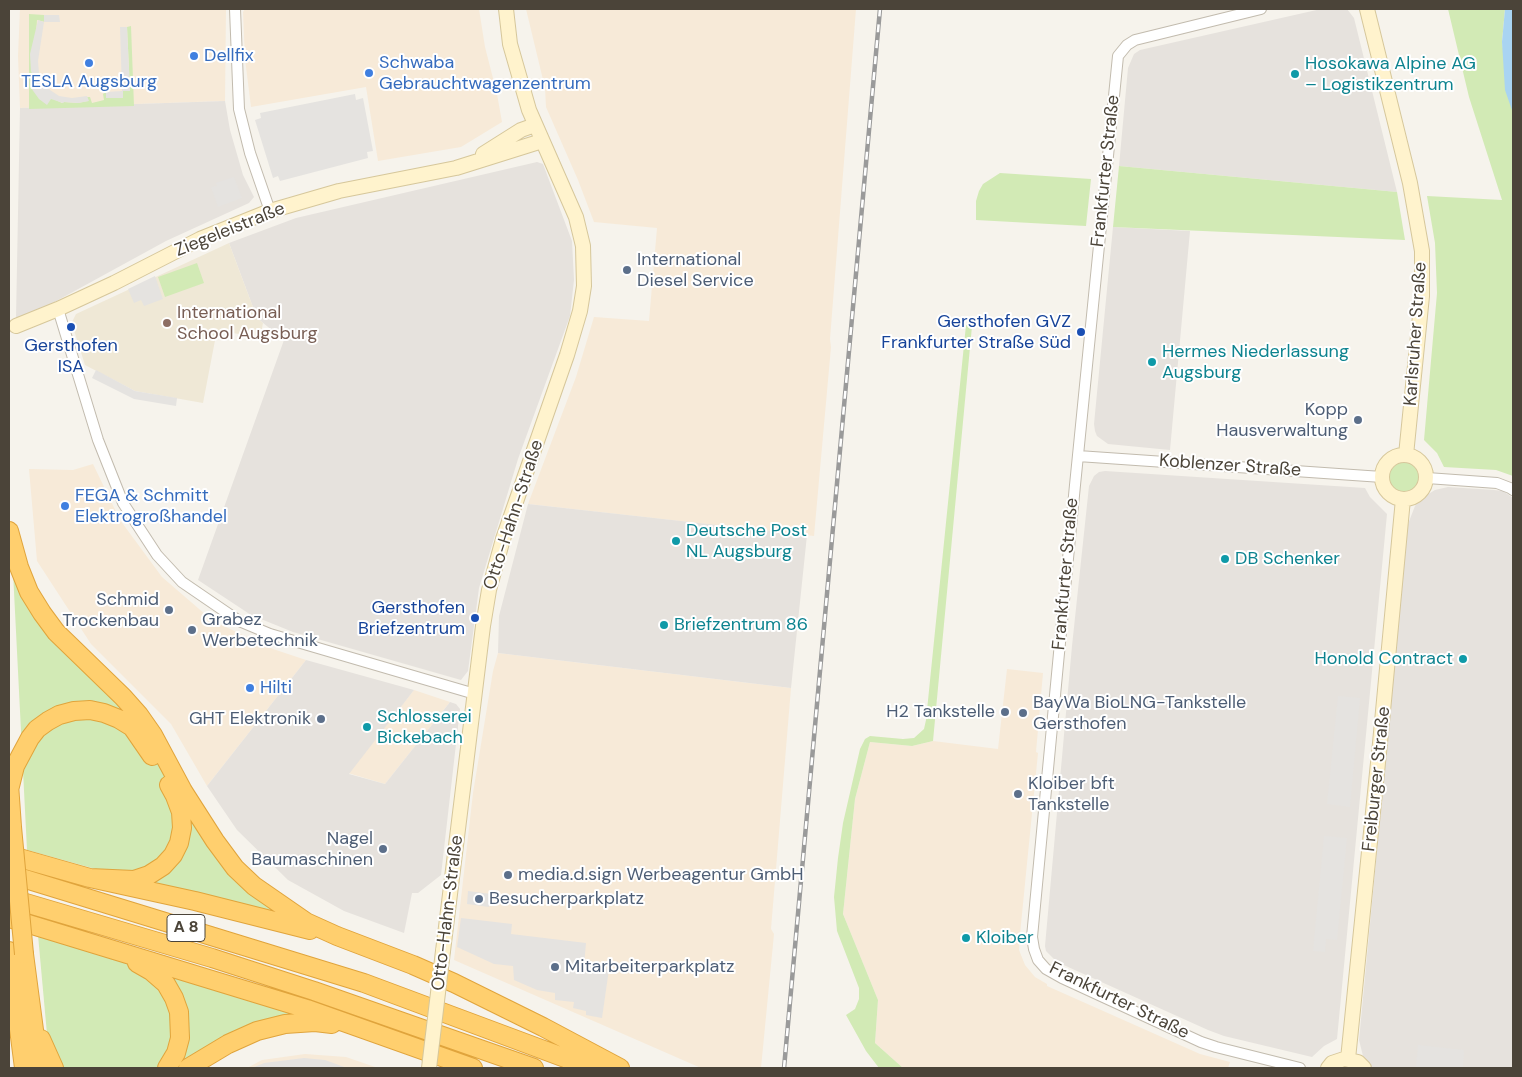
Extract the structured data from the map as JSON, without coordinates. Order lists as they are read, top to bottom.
{
  "streets": {
    "highway": ["A 8"],
    "street": [
      "Frankfurter Straße",
      "Ziegeleistraße",
      "Karlsruher Straße",
      "Koblenzer Straße",
      "Otto-Hahn-Straße",
      "Freiburger Straße"
    ]
  },
  "crossings": [
    ["Frankfurter Straße", "Koblenzer Straße"],
    ["Ziegeleistraße", "Otto-Hahn-Straße"],
    ["Karlsruher Straße", "Koblenzer Straße"],
    ["Karlsruher Straße", "Freiburger Straße"],
    ["Koblenzer Straße", "Freiburger Straße"]
  ],
  "places": [
    "Dellfix",
    "TESLA Augsburg",
    "Schwaba Gebrauchtwagenzentrum",
    "Hosokawa Alpine AG – Logistikzentrum",
    "International Diesel Service",
    "International School Augsburg",
    "Gersthofen ISA",
    "Gersthofen GVZ Frankfurter Straße Süd",
    "Hermes Niederlassung Augsburg",
    "Kopp Hausverwaltung",
    "FEGA & Schmitt Elektrogroßhandel",
    "Deutsche Post NL Augsburg",
    "DB Schenker",
    "Schmid Trockenbau",
    "Gersthofen Briefzentrum",
    "Briefzentrum 86",
    "Grabez Werbetechnik",
    "Honold Contract",
    "Hilti",
    "H2 Tankstelle",
    "BayWa BioLNG-Tankstelle Gersthofen",
    "GHT Elektronik",
    "Schlosserei Bickebach",
    "Kloiber bft Tankstelle",
    "Nagel Baumaschinen",
    "media.d.sign Werbeagentur GmbH",
    "Besucherparkplatz",
    "Kloiber",
    "Mitarbeiterparkplatz"
  ]
}
